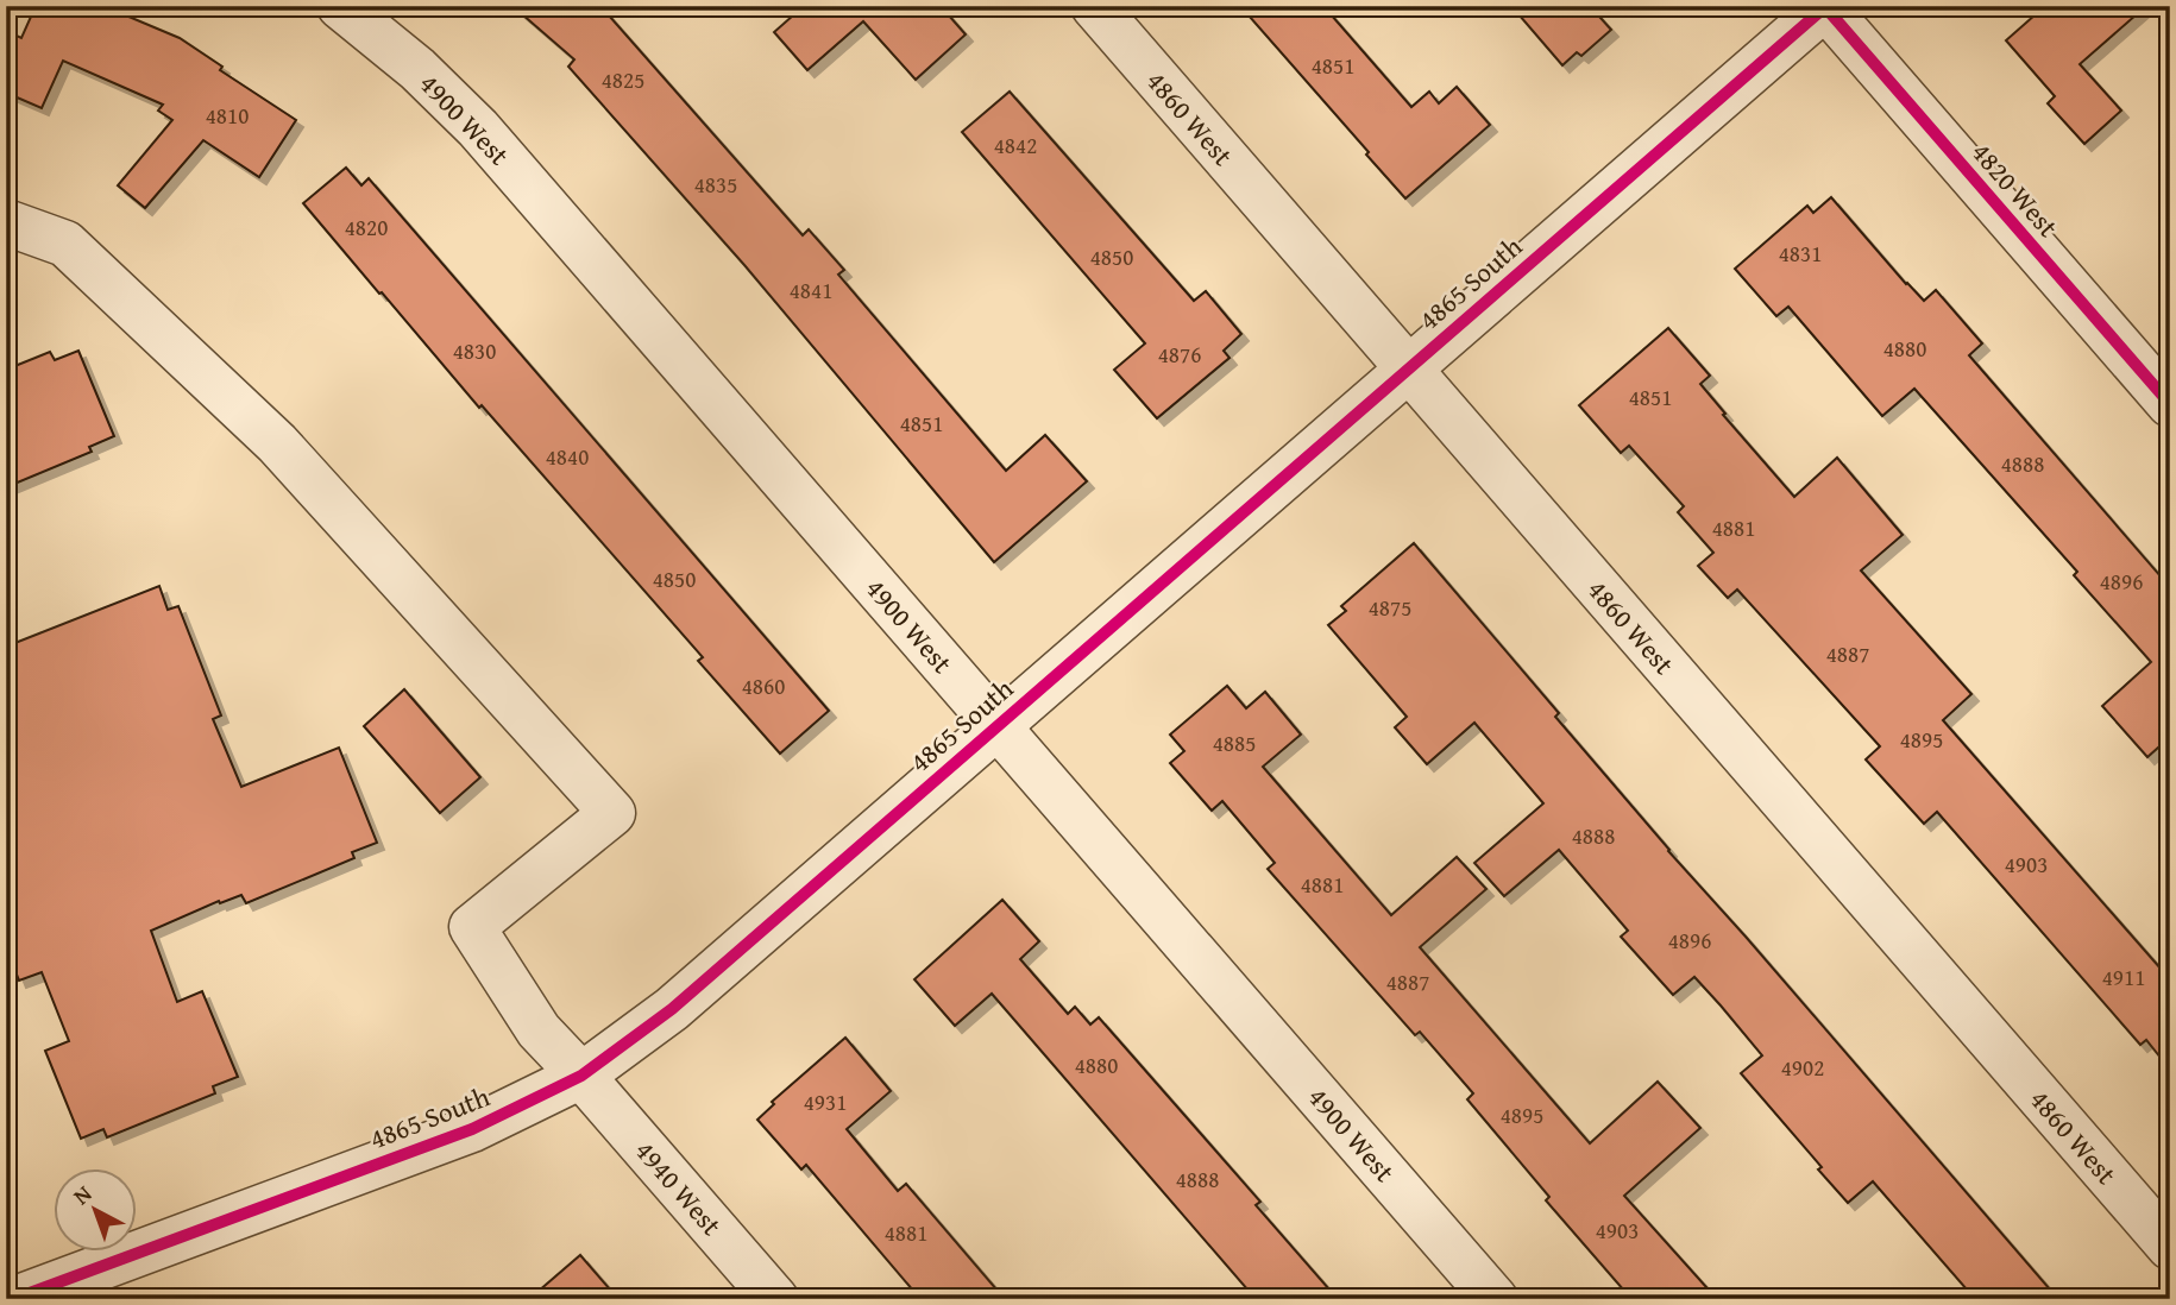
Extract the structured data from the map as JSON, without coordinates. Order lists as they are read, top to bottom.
{
  "streets": {
    "street": [
      "4860 West",
      "4900 West",
      "4820 West",
      "4865 South",
      "4940 West"
    ]
  },
  "crossings": [
    ["4860 West", "4865 South"],
    ["4900 West", "4865 South"],
    ["4820 West", "4865 South"],
    ["4865 South", "4940 West"]
  ],
  "house_numbers": [
    "4851",
    "4825",
    "4810",
    "4842",
    "4835",
    "4820",
    "4831",
    "4850",
    "4841",
    "4880",
    "4830",
    "4876",
    "4851",
    "4851",
    "4840",
    "4888",
    "4881",
    "4850",
    "4896",
    "4875",
    "4887",
    "4860",
    "4895",
    "4885",
    "4888",
    "4903",
    "4881",
    "4896",
    "4911",
    "4887",
    "4880",
    "4902",
    "4931",
    "4895",
    "4888",
    "4903",
    "4881"
  ],
  "north": "top left"
}
